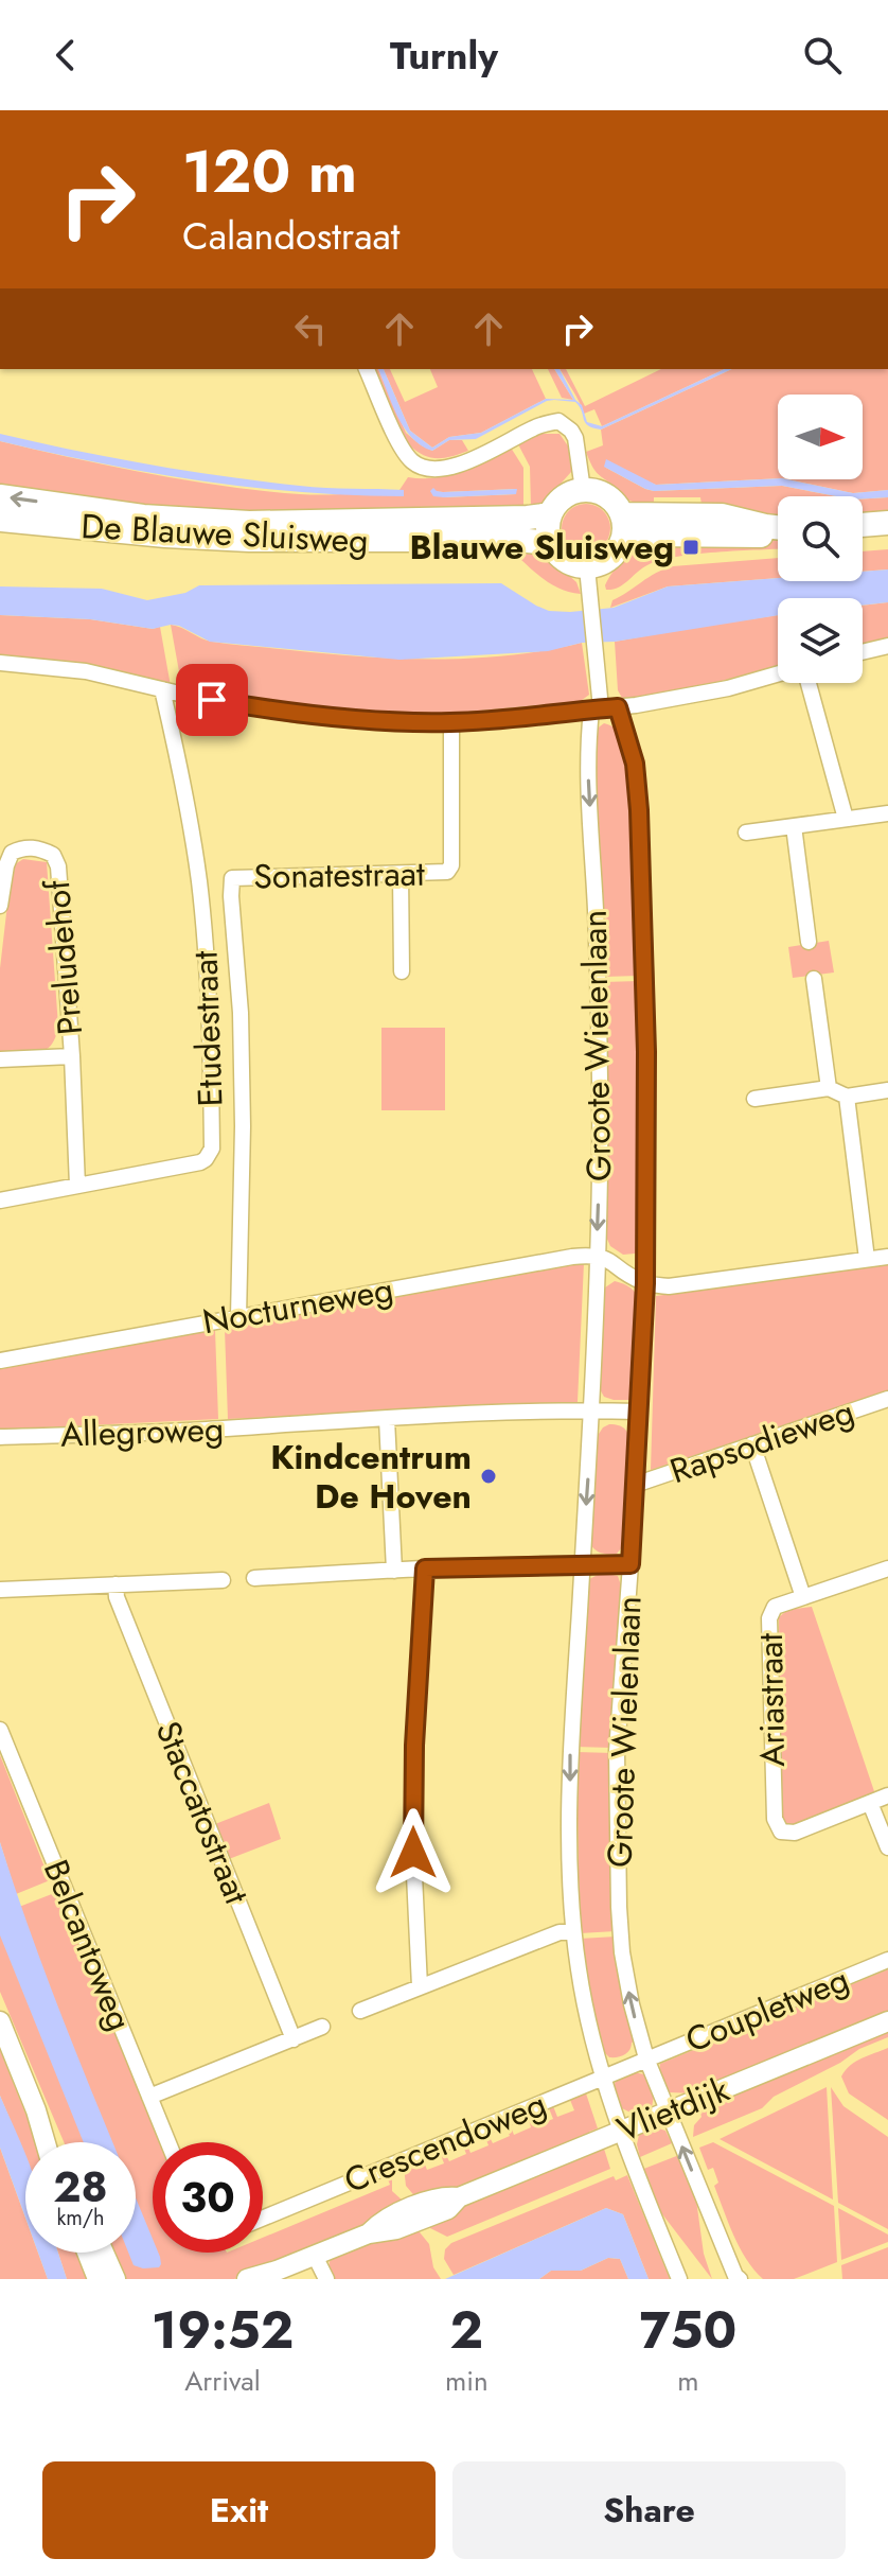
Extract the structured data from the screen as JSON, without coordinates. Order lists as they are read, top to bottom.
{
  "streets": {
    "main road": ["De Blauwe Sluisweg"],
    "street": [
      "Sonatestraat",
      "Preludehof",
      "Etudestraat",
      "Groote Wielenlaan",
      "Nocturneweg",
      "Allegroweg",
      "Rapsodieweg",
      "Ariastraat",
      "Staccatostraat",
      "Belcantoweg",
      "Coupletweg",
      "Vlietdijk",
      "Crescendoweg"
    ]
  },
  "crossings": [
    ["De Blauwe Sluisweg", "Groote Wielenlaan"],
    ["Sonatestraat", "Etudestraat"],
    ["Preludehof", "Etudestraat"],
    ["Etudestraat", "Nocturneweg"],
    ["Groote Wielenlaan", "Nocturneweg"],
    ["Groote Wielenlaan", "Allegroweg"],
    ["Groote Wielenlaan", "Rapsodieweg"],
    ["Groote Wielenlaan", "Coupletweg"],
    ["Groote Wielenlaan", "Vlietdijk"],
    ["Groote Wielenlaan", "Crescendoweg"],
    ["Rapsodieweg", "Ariastraat"],
    ["Coupletweg", "Crescendoweg"]
  ],
  "places": {
    "transit": ["Blauwe Sluisweg"],
    "other": ["Kindcentrum De Hoven"]
  },
  "north": "right",
  "page": {
    "header": "Turnly",
    "turn": ["120 m", "Calandostraat"],
    "speed": "28 km/h",
    "limit": "30",
    "eta": [
      "19:52",
      "Arrival",
      "2",
      "min",
      "750",
      "m"
    ],
    "buttons": ["Exit", "Share"]
  }
}
